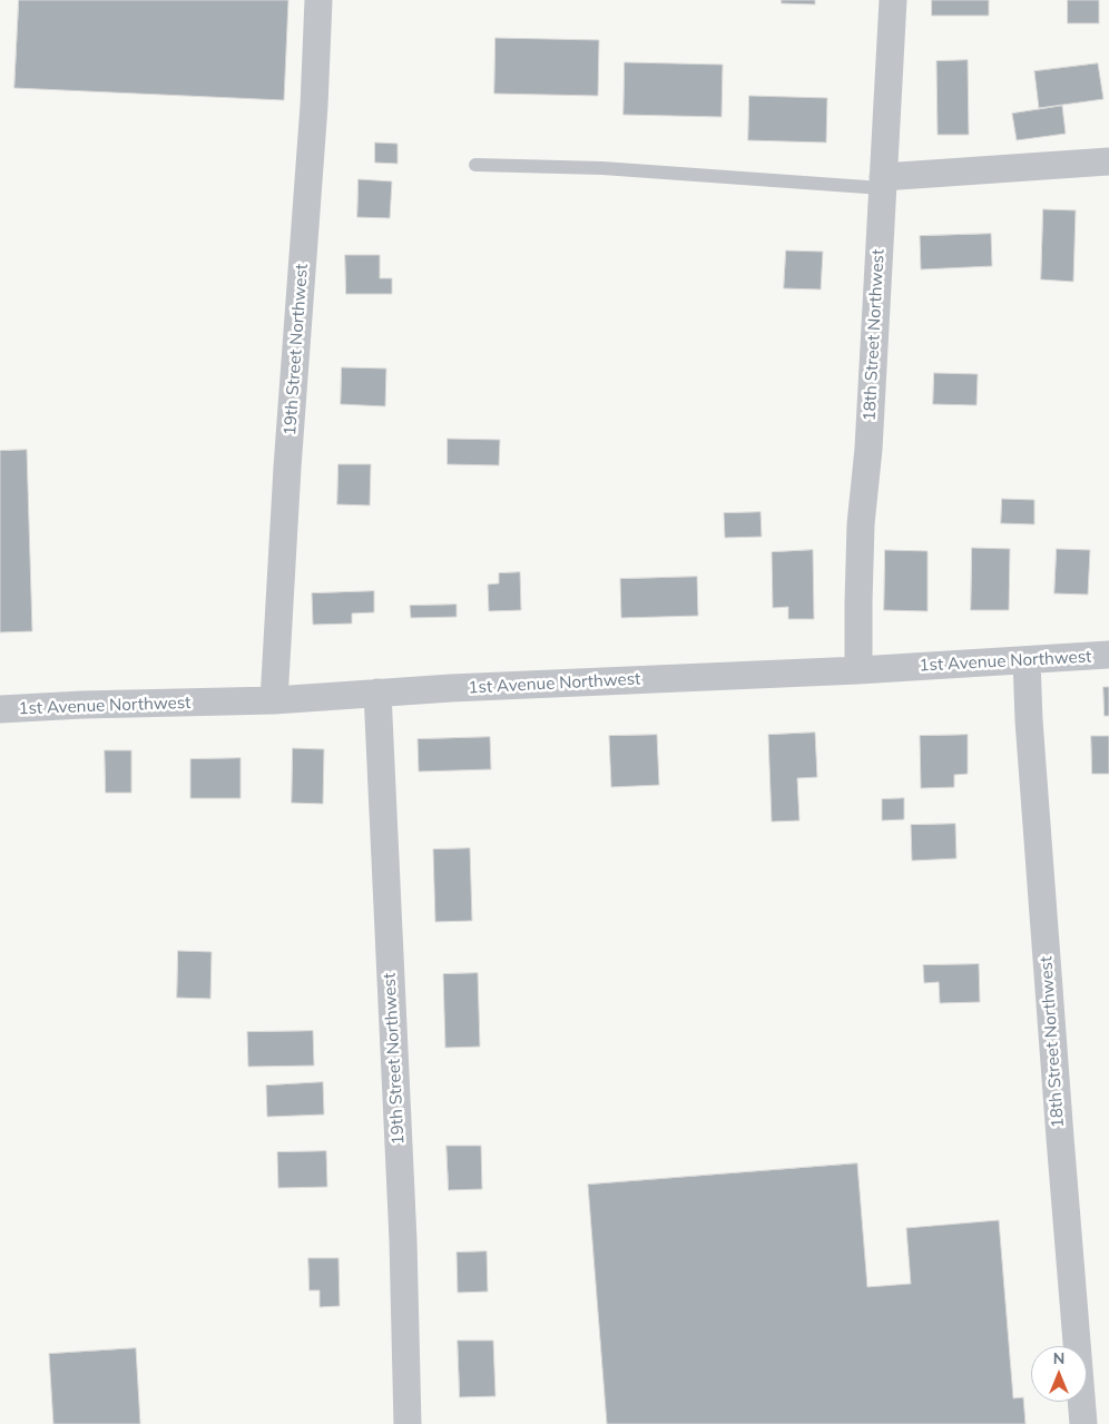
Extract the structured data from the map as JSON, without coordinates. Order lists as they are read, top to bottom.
{
  "streets": {
    "street": ["18th Street Northwest", "19th Street Northwest", "1st Avenue Northwest"]
  },
  "crossings": [
    ["18th Street Northwest", "1st Avenue Northwest"],
    ["19th Street Northwest", "1st Avenue Northwest"]
  ],
  "north": "top"
}
